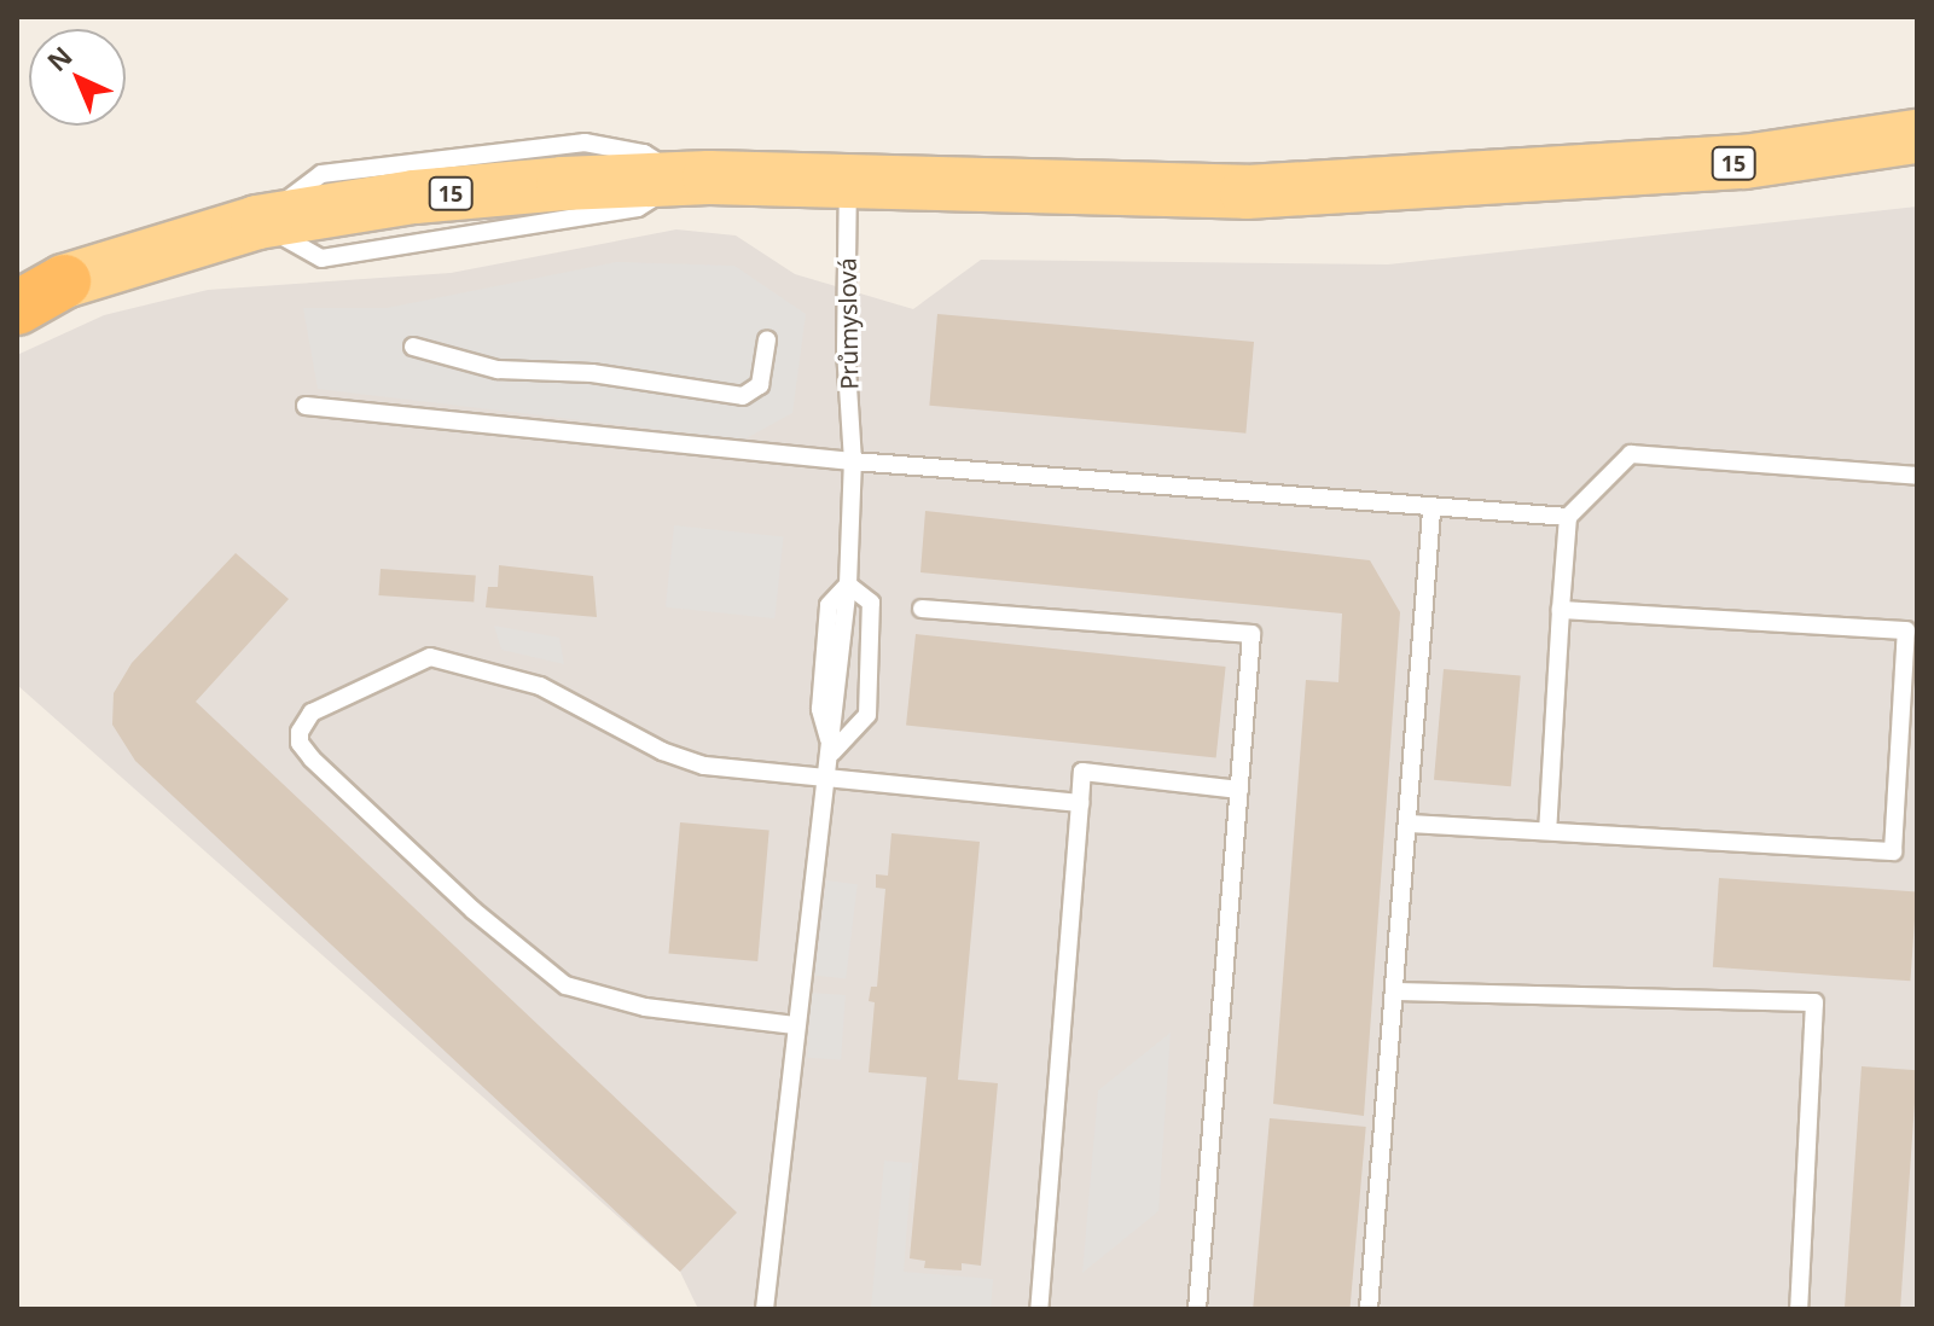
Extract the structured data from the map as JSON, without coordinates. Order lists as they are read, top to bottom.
{
  "streets": {
    "main road": ["15"],
    "lane": ["Průmyslová"]
  },
  "crossings": [
    ["15", "Průmyslová"]
  ],
  "north": "top left"
}
